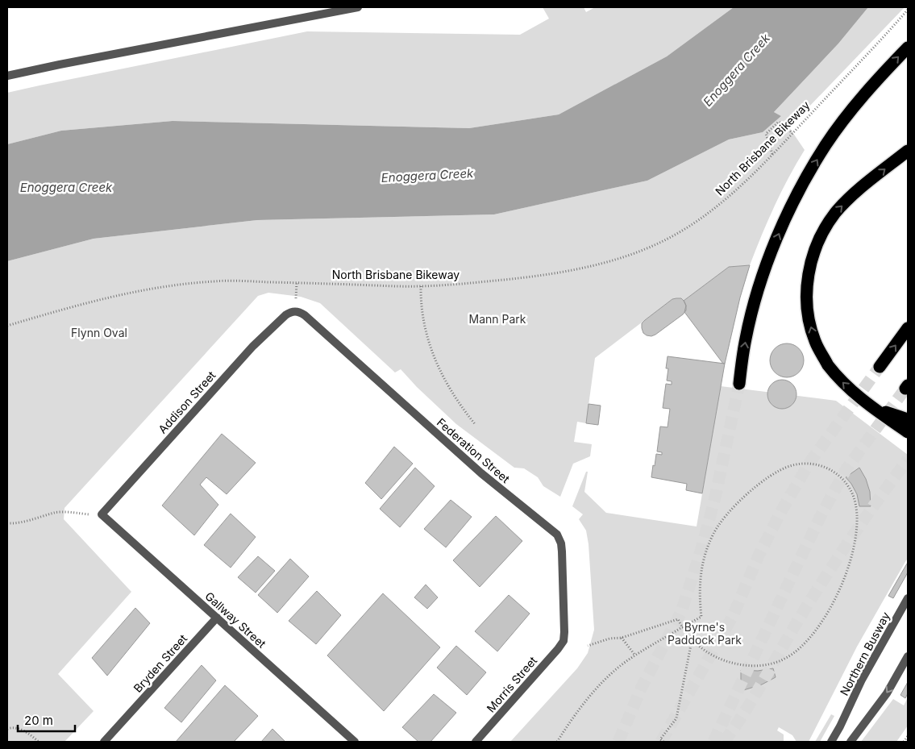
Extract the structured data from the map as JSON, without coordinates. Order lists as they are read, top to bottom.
{
  "streets": {
    "street": [
      "Addison Street",
      "Federation Street",
      "Gallway Street",
      "Northern Busway",
      "Bryden Street",
      "Morris Street"
    ],
    "path": ["North Brisbane Bikeway"]
  },
  "crossings": [
    ["Addison Street", "Federation Street"],
    ["Addison Street", "Gallway Street"],
    ["Federation Street", "Morris Street"],
    ["Gallway Street", "Bryden Street"]
  ],
  "water": ["Enoggera Creek"],
  "parks": ["Mann Park", "Flynn Oval", "Byrne's Paddock Park"],
  "scale_bar": "20 m"
}
